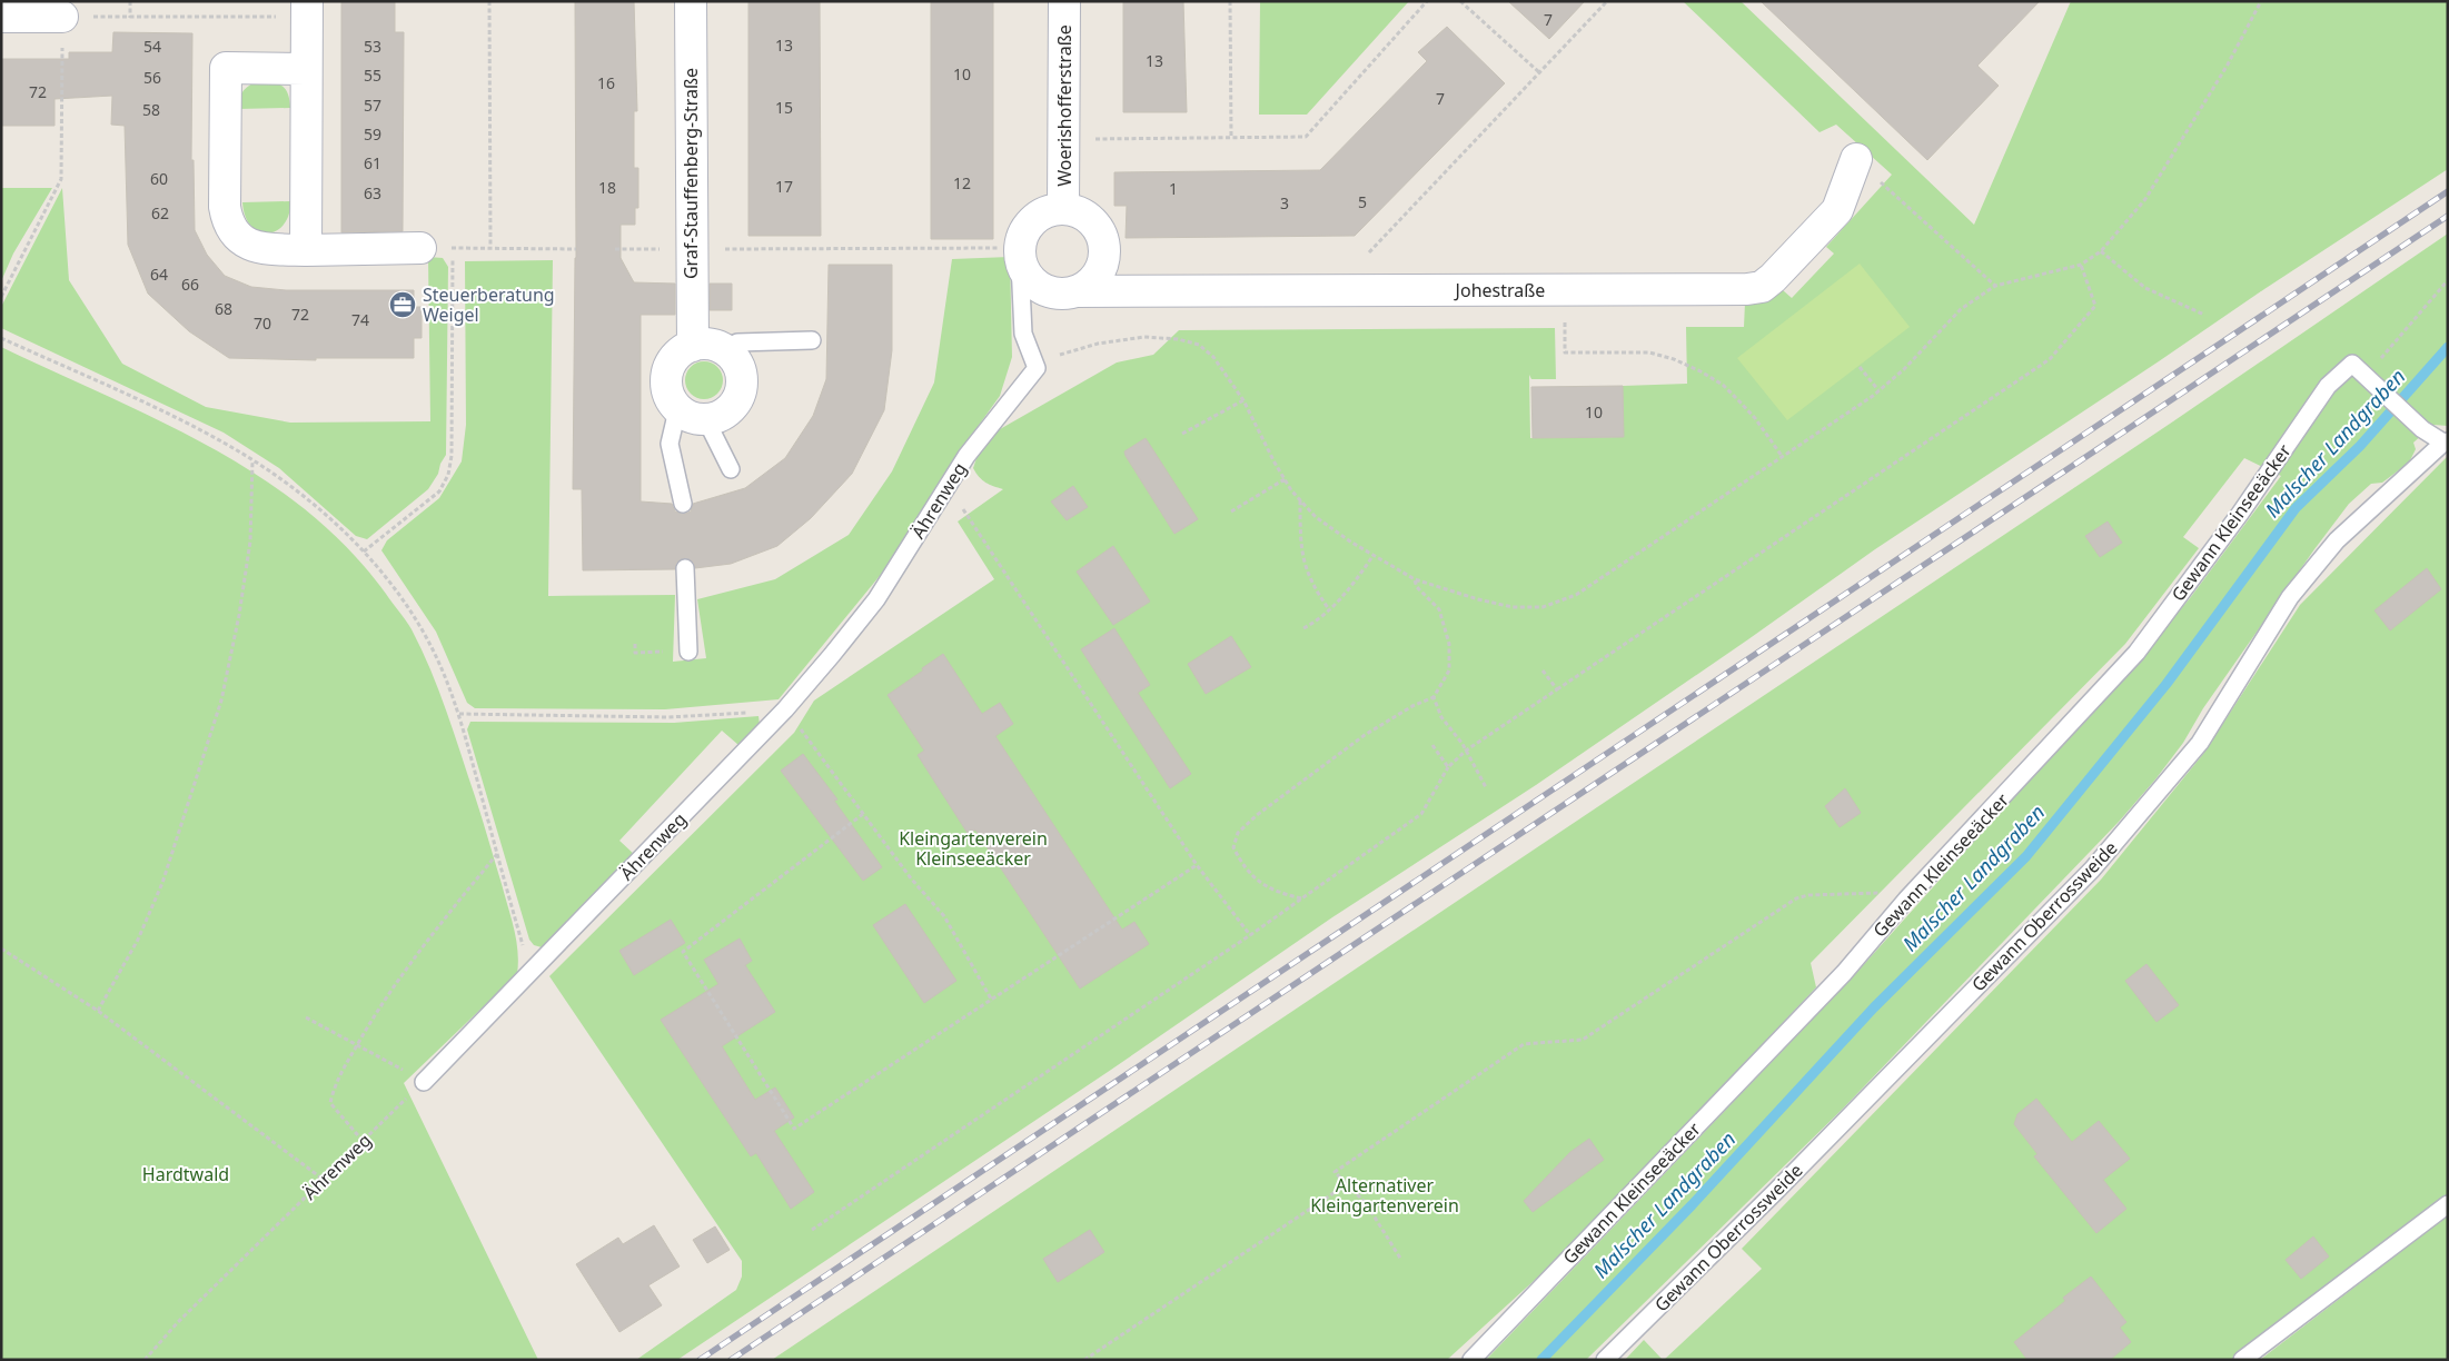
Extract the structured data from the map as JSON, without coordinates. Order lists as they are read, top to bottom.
{
  "streets": {
    "street": ["Woerishofferstraße", "Graf-Stauffenberg-Straße", "Johestraße"],
    "lane": ["Ährenweg", "Gewann Kleinseeäcker", "Gewann Oberrossweide"]
  },
  "crossings": [
    ["Woerishofferstraße", "Johestraße"]
  ],
  "water": ["Malscher Landgraben"],
  "parks": ["Kleingartenverein Kleinseeäcker", "Hardtwald", "Alternativer Kleingartenverein"],
  "places": {
    "office": ["Steuerberatung Weigel"]
  },
  "house_numbers": [
    "7",
    "13",
    "54",
    "53",
    "13",
    "10",
    "55",
    "56",
    "16",
    "72",
    "7",
    "57",
    "15",
    "58",
    "59",
    "61",
    "60",
    "12",
    "17",
    "18",
    "1",
    "63",
    "5",
    "3",
    "62",
    "64",
    "66",
    "68",
    "72",
    "74",
    "70",
    "10"
  ]
}
